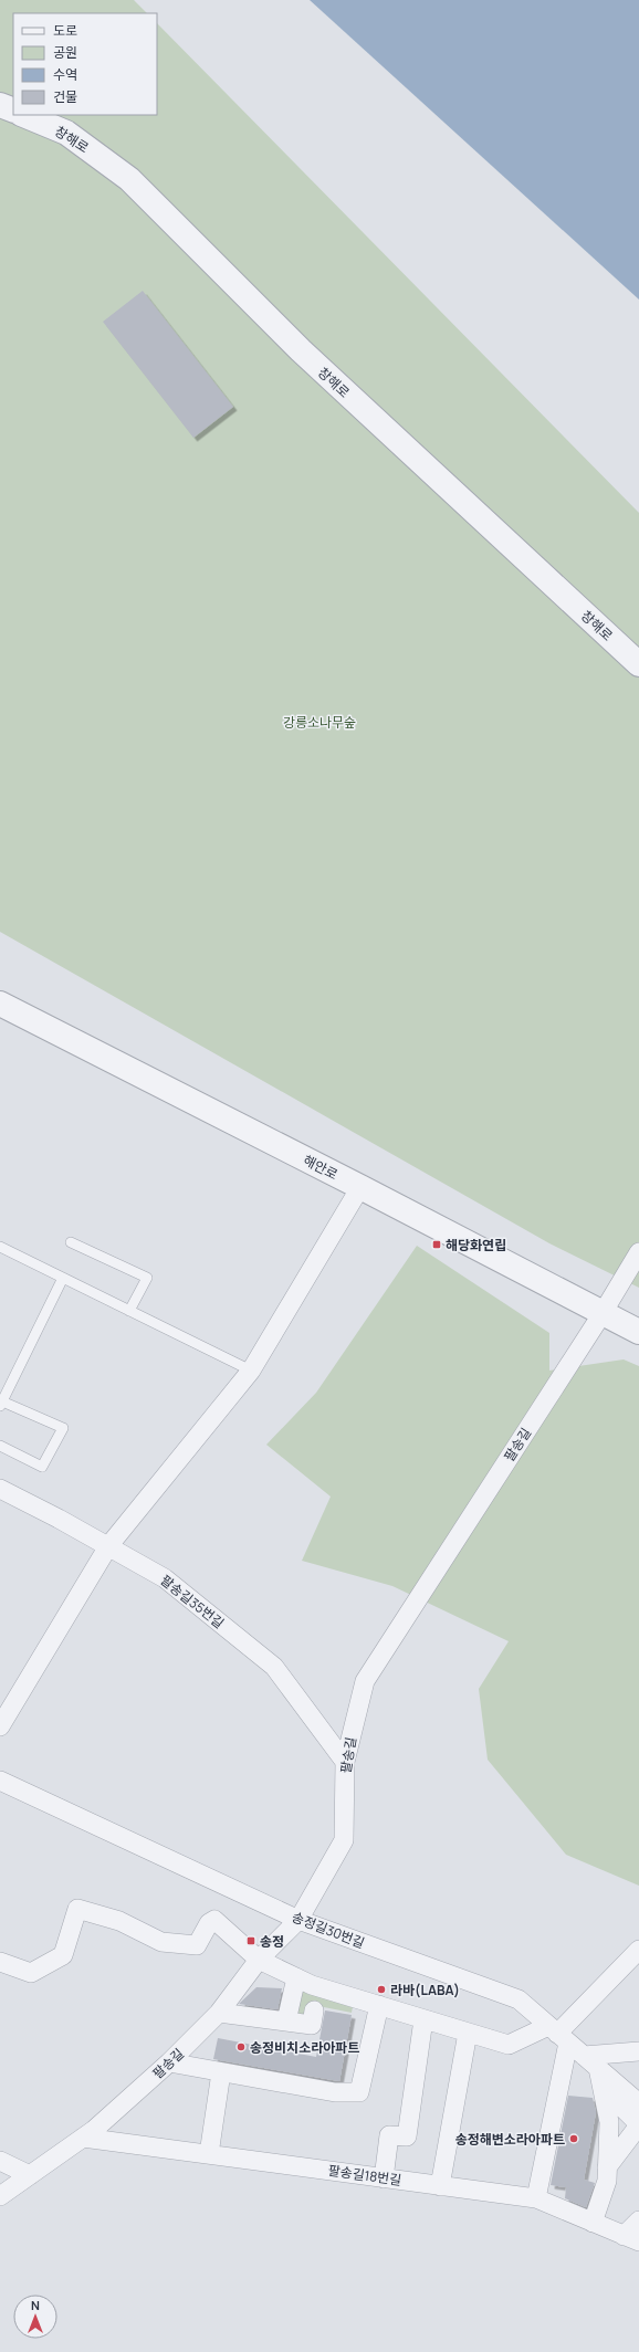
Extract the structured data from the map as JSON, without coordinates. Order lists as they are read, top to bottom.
{
  "streets": {
    "street": [
      "창해로",
      "해안로",
      "팔송길",
      "팔송길35번길",
      "송정길30번길",
      "팔송길18번길"
    ]
  },
  "crossings": [
    ["해안로", "팔송길"],
    ["팔송길", "팔송길35번길"],
    ["팔송길", "송정길30번길"],
    ["팔송길", "팔송길18번길"]
  ],
  "parks": ["강릉소나무숲"],
  "places": {
    "transit": ["해당화연립", "송정"],
    "other": ["라바(LABA)", "송정비치소라아파트", "송정해변소라아파트"]
  },
  "legend": [
    "도로",
    "공원",
    "수역",
    "건물"
  ],
  "north": "top"
}
